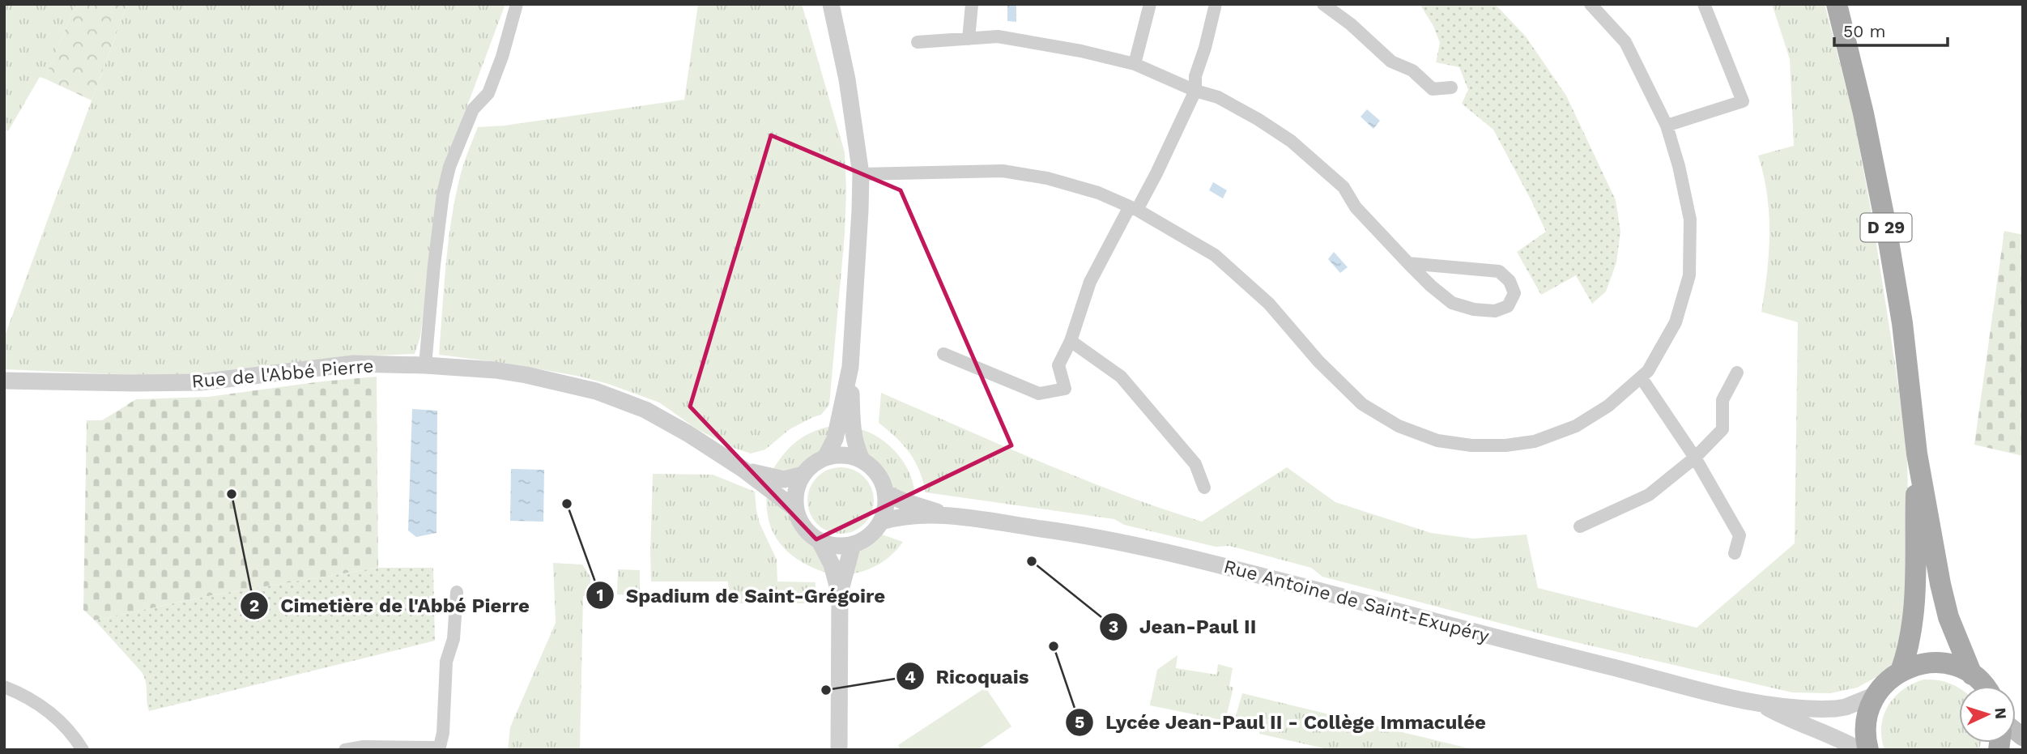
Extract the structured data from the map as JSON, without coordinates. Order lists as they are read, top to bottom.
{
  "streets": {
    "main road": ["D 29"],
    "street": ["Rue de l'Abbé Pierre", "Rue Antoine de Saint-Exupéry"]
  },
  "crossings": [
    ["Rue de l'Abbé Pierre", "Rue Antoine de Saint-Exupéry"]
  ],
  "places": [
    "Cimetière de l'Abbé Pierre",
    "Spadium de Saint-Grégoire",
    "Jean-Paul II",
    "Lycée Jean-Paul II - Collège Immaculée",
    "Ricoquais"
  ],
  "scale_bar": "50 m",
  "north": "right"
}
